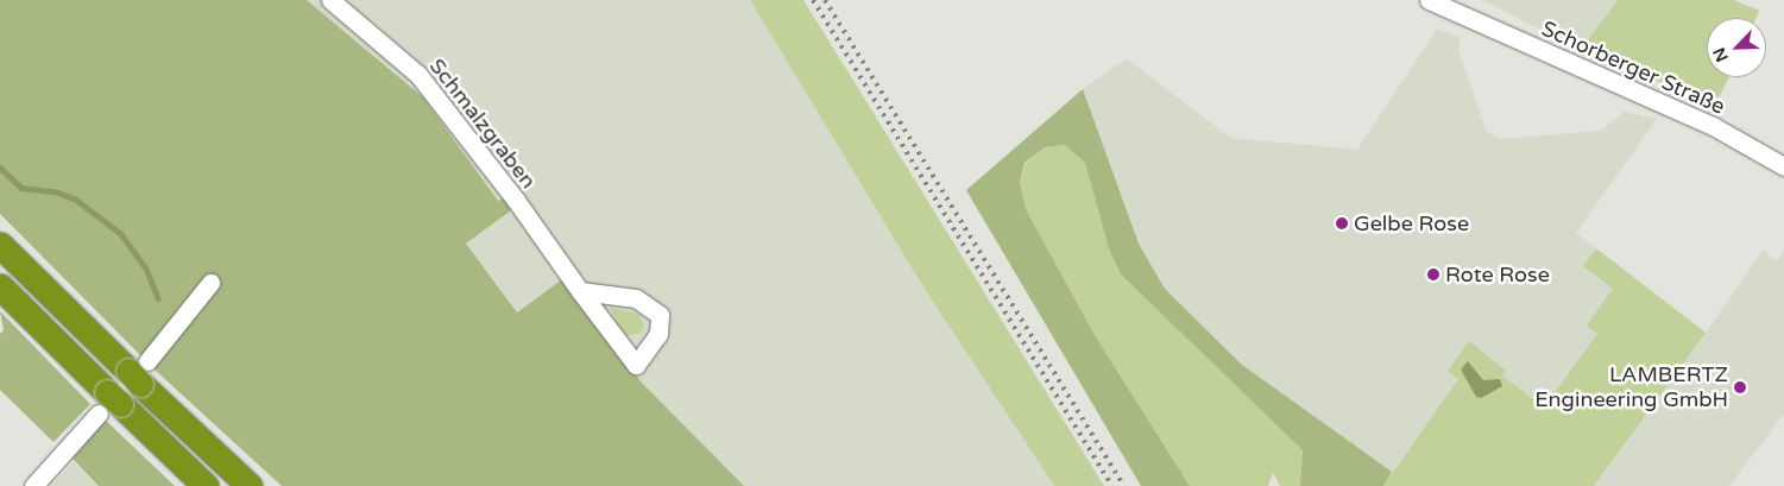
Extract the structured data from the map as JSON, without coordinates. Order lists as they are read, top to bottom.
{
  "streets": {
    "street": ["Schorberger Straße", "Schmalzgraben"]
  },
  "places": ["Gelbe Rose", "Rote Rose", "LAMBERTZ Engineering GmbH"],
  "north": "bottom left"
}
